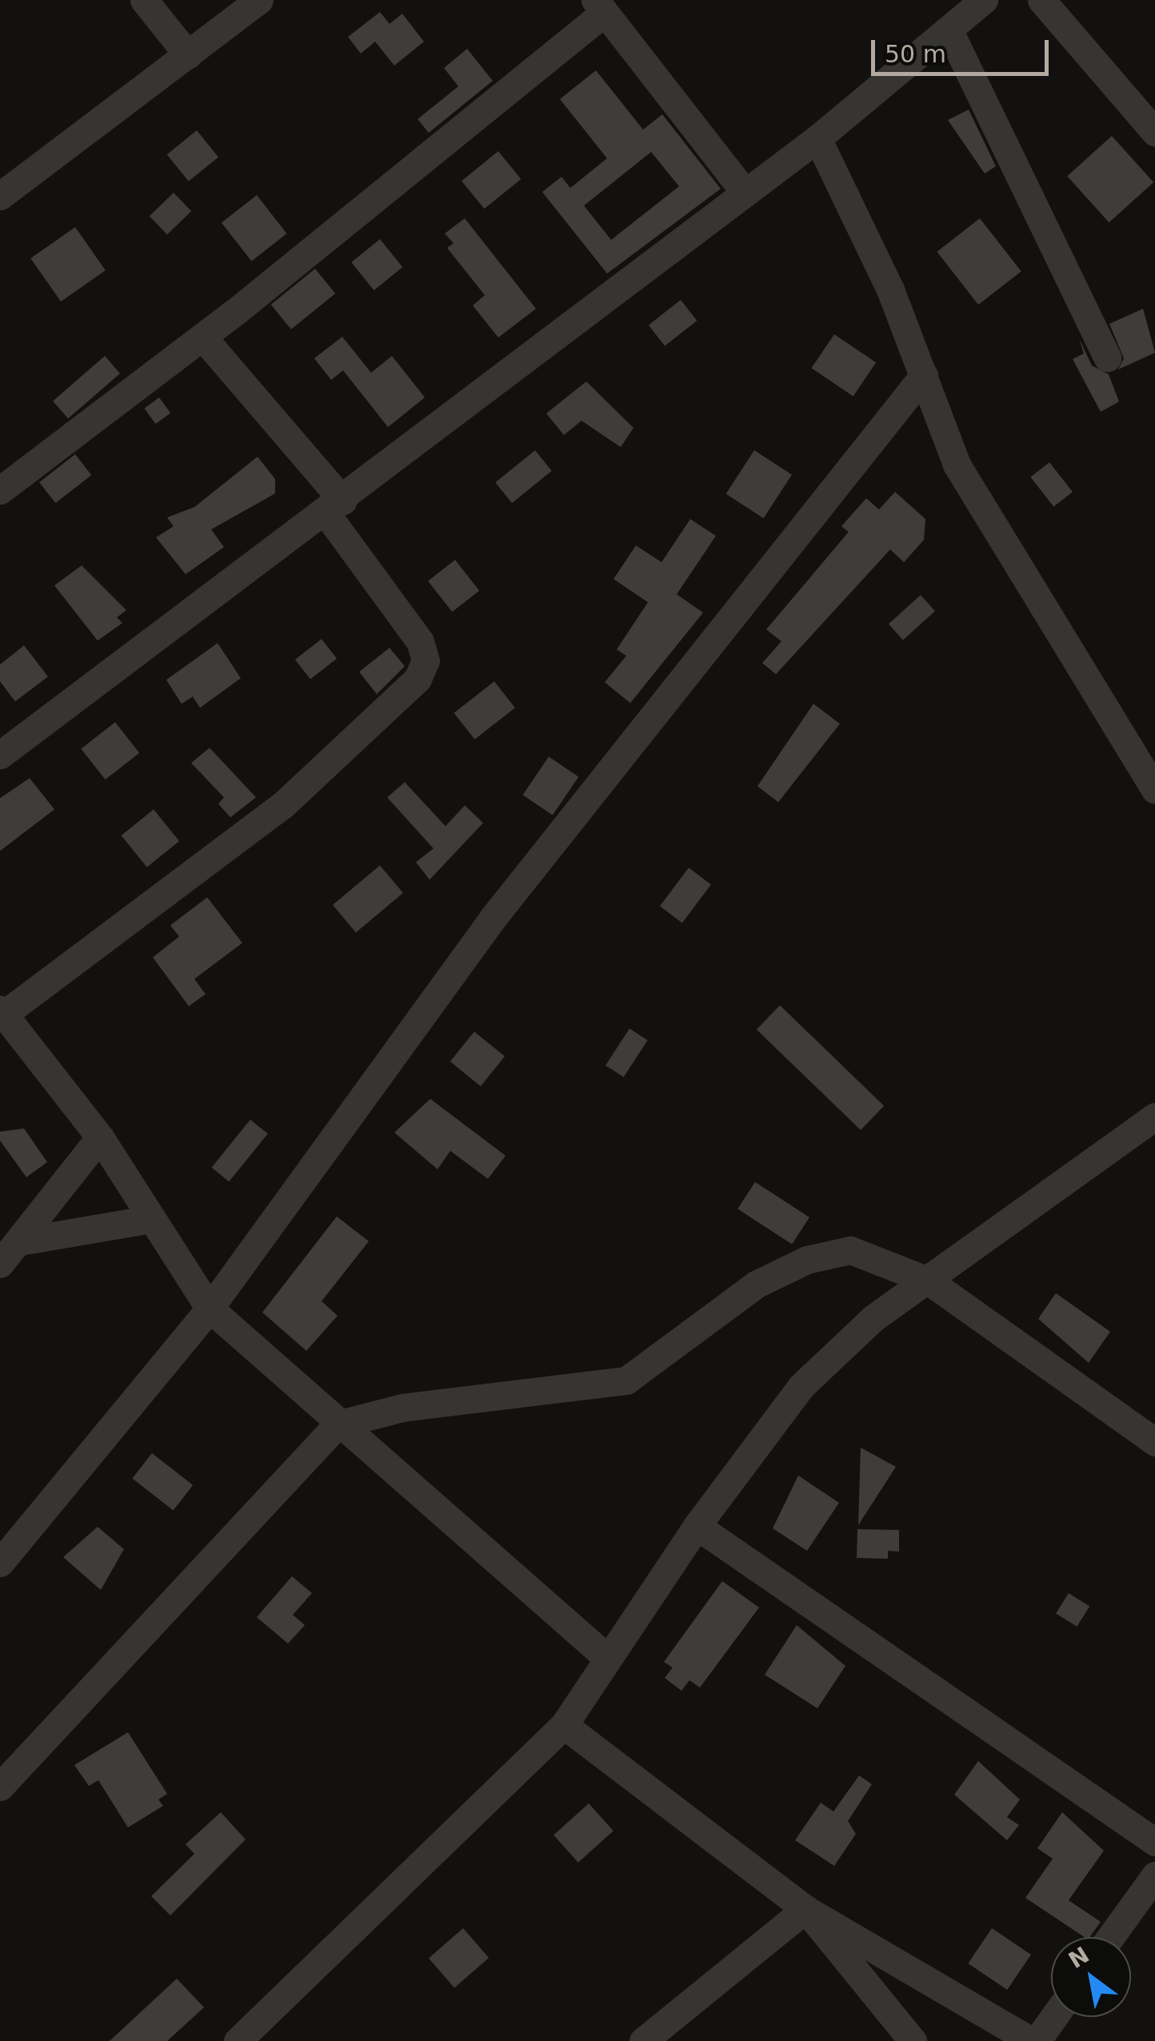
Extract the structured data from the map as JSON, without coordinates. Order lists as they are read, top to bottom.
{
  "scale_bar": "50 m",
  "north": "top left"
}
